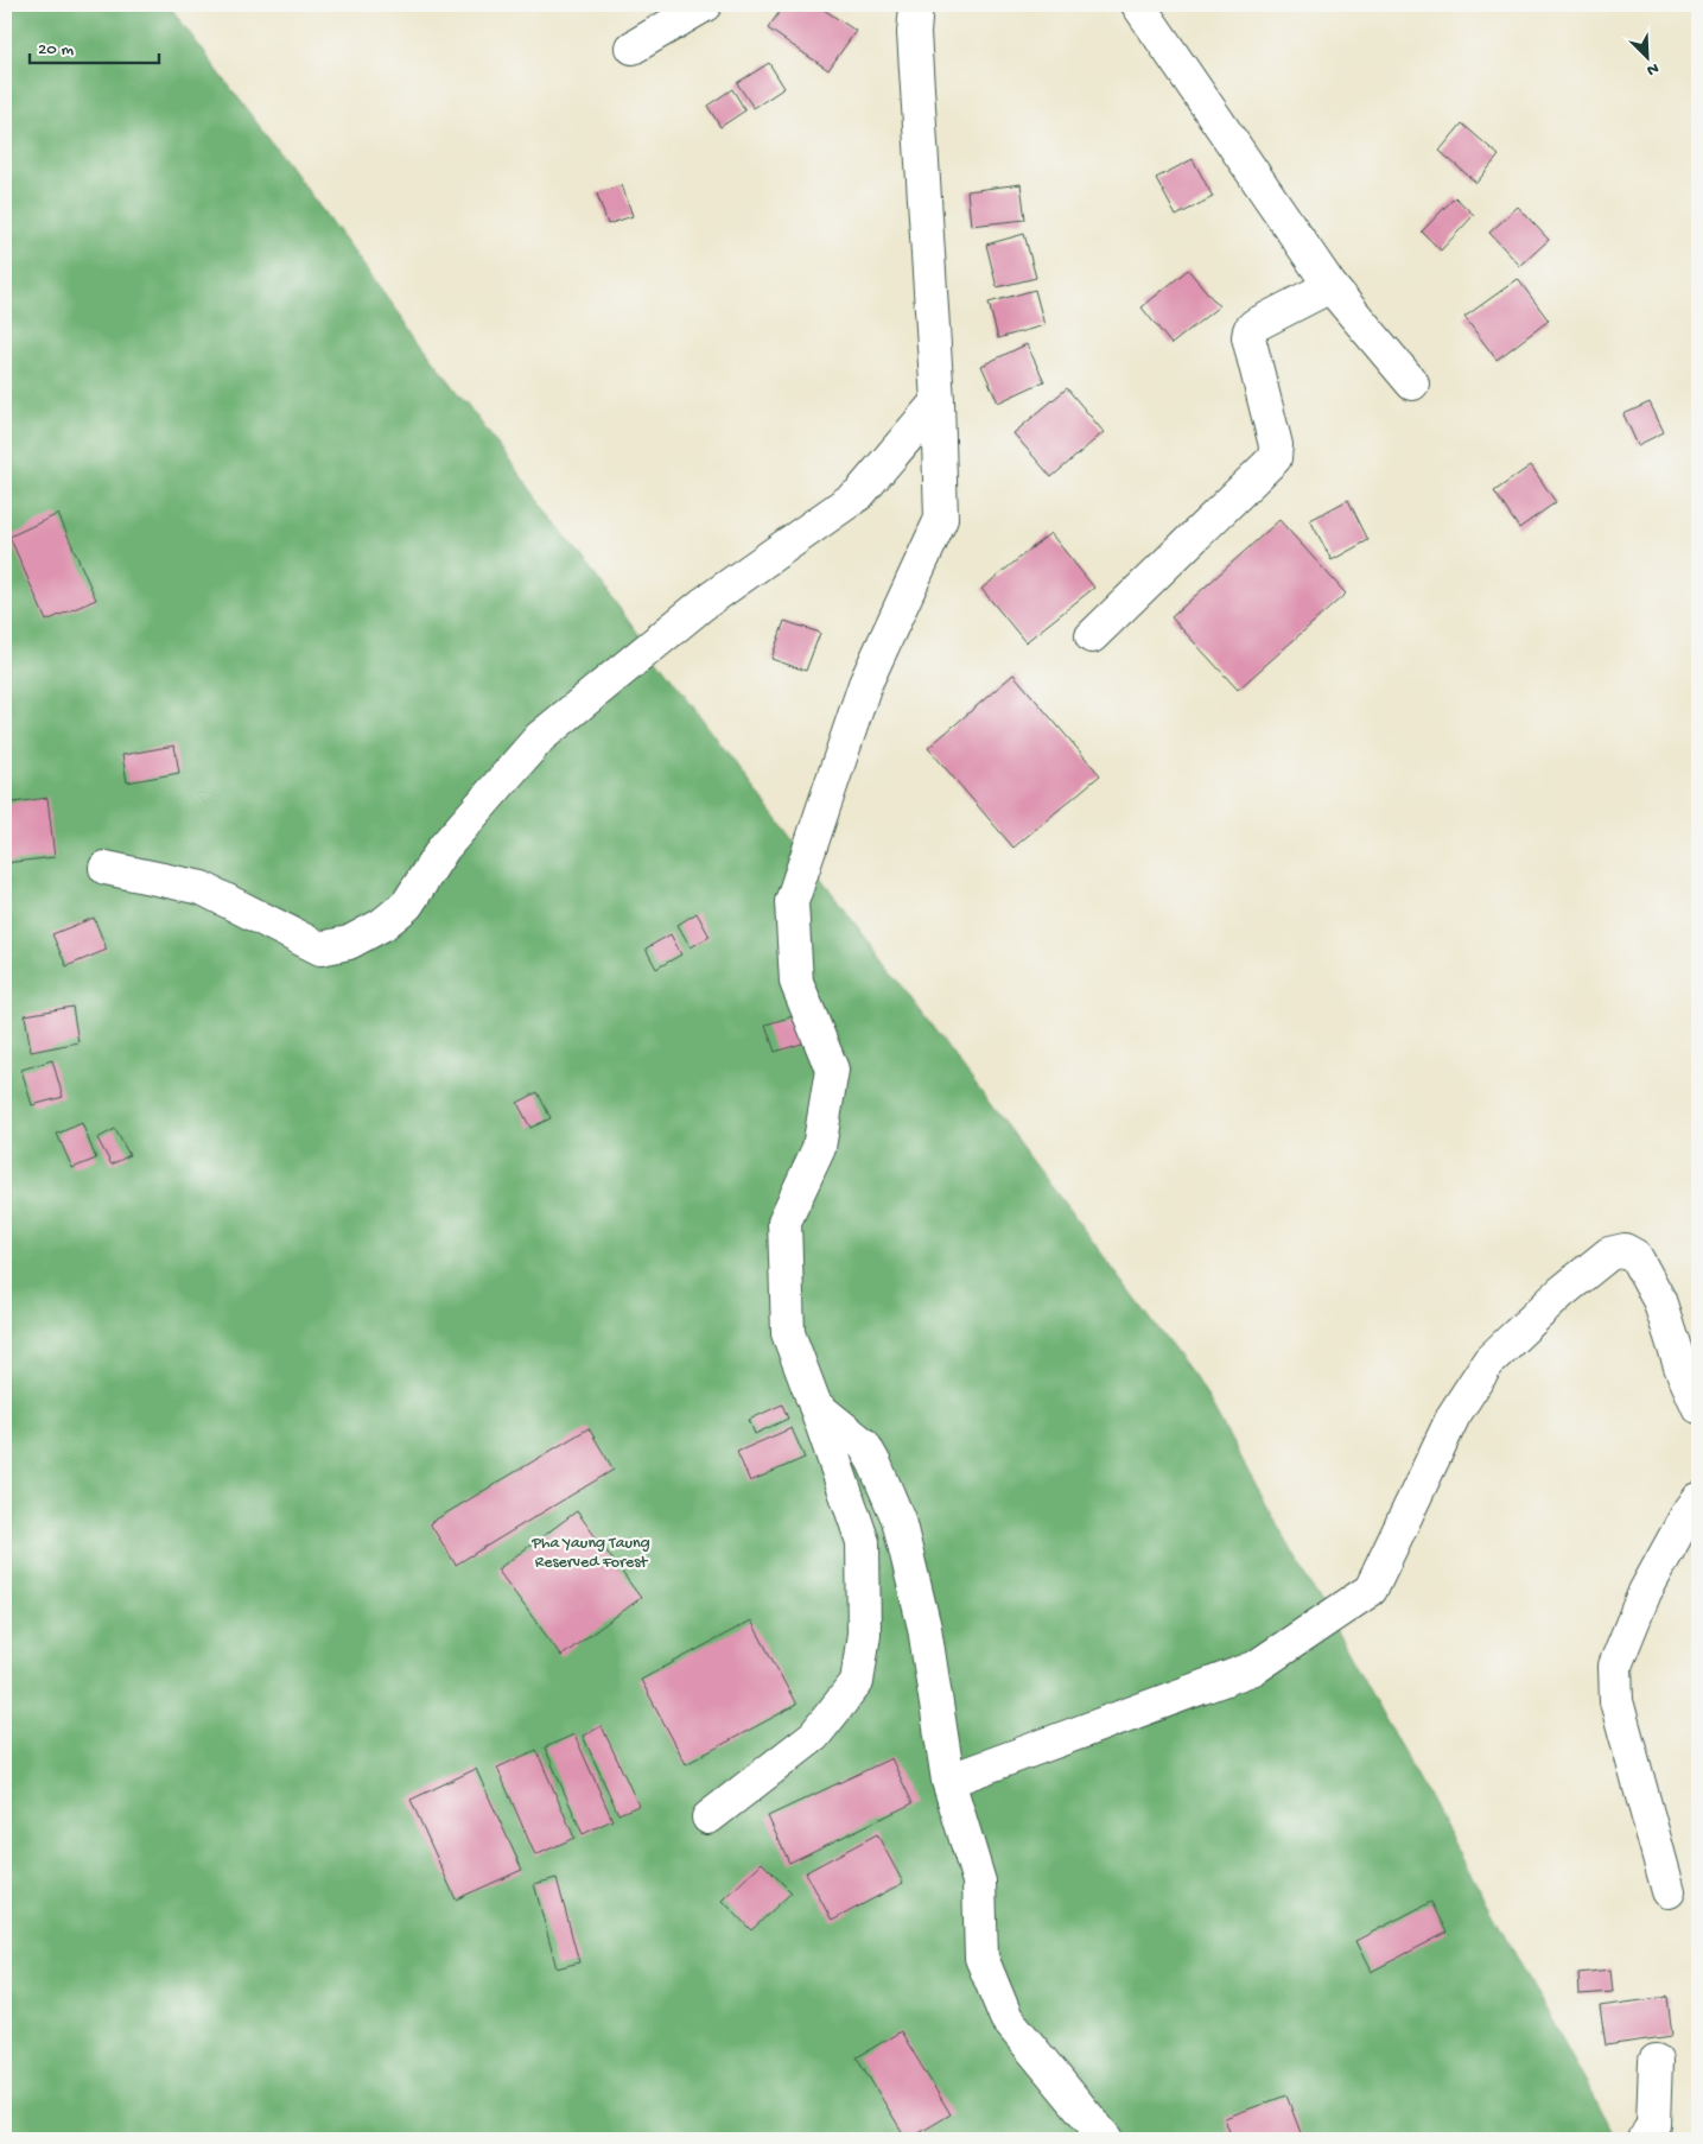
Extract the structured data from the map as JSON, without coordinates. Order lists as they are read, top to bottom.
{
  "parks": ["Pha Yaung Taung Reserved Forest"],
  "scale_bar": "20 m",
  "north": "bottom right"
}
